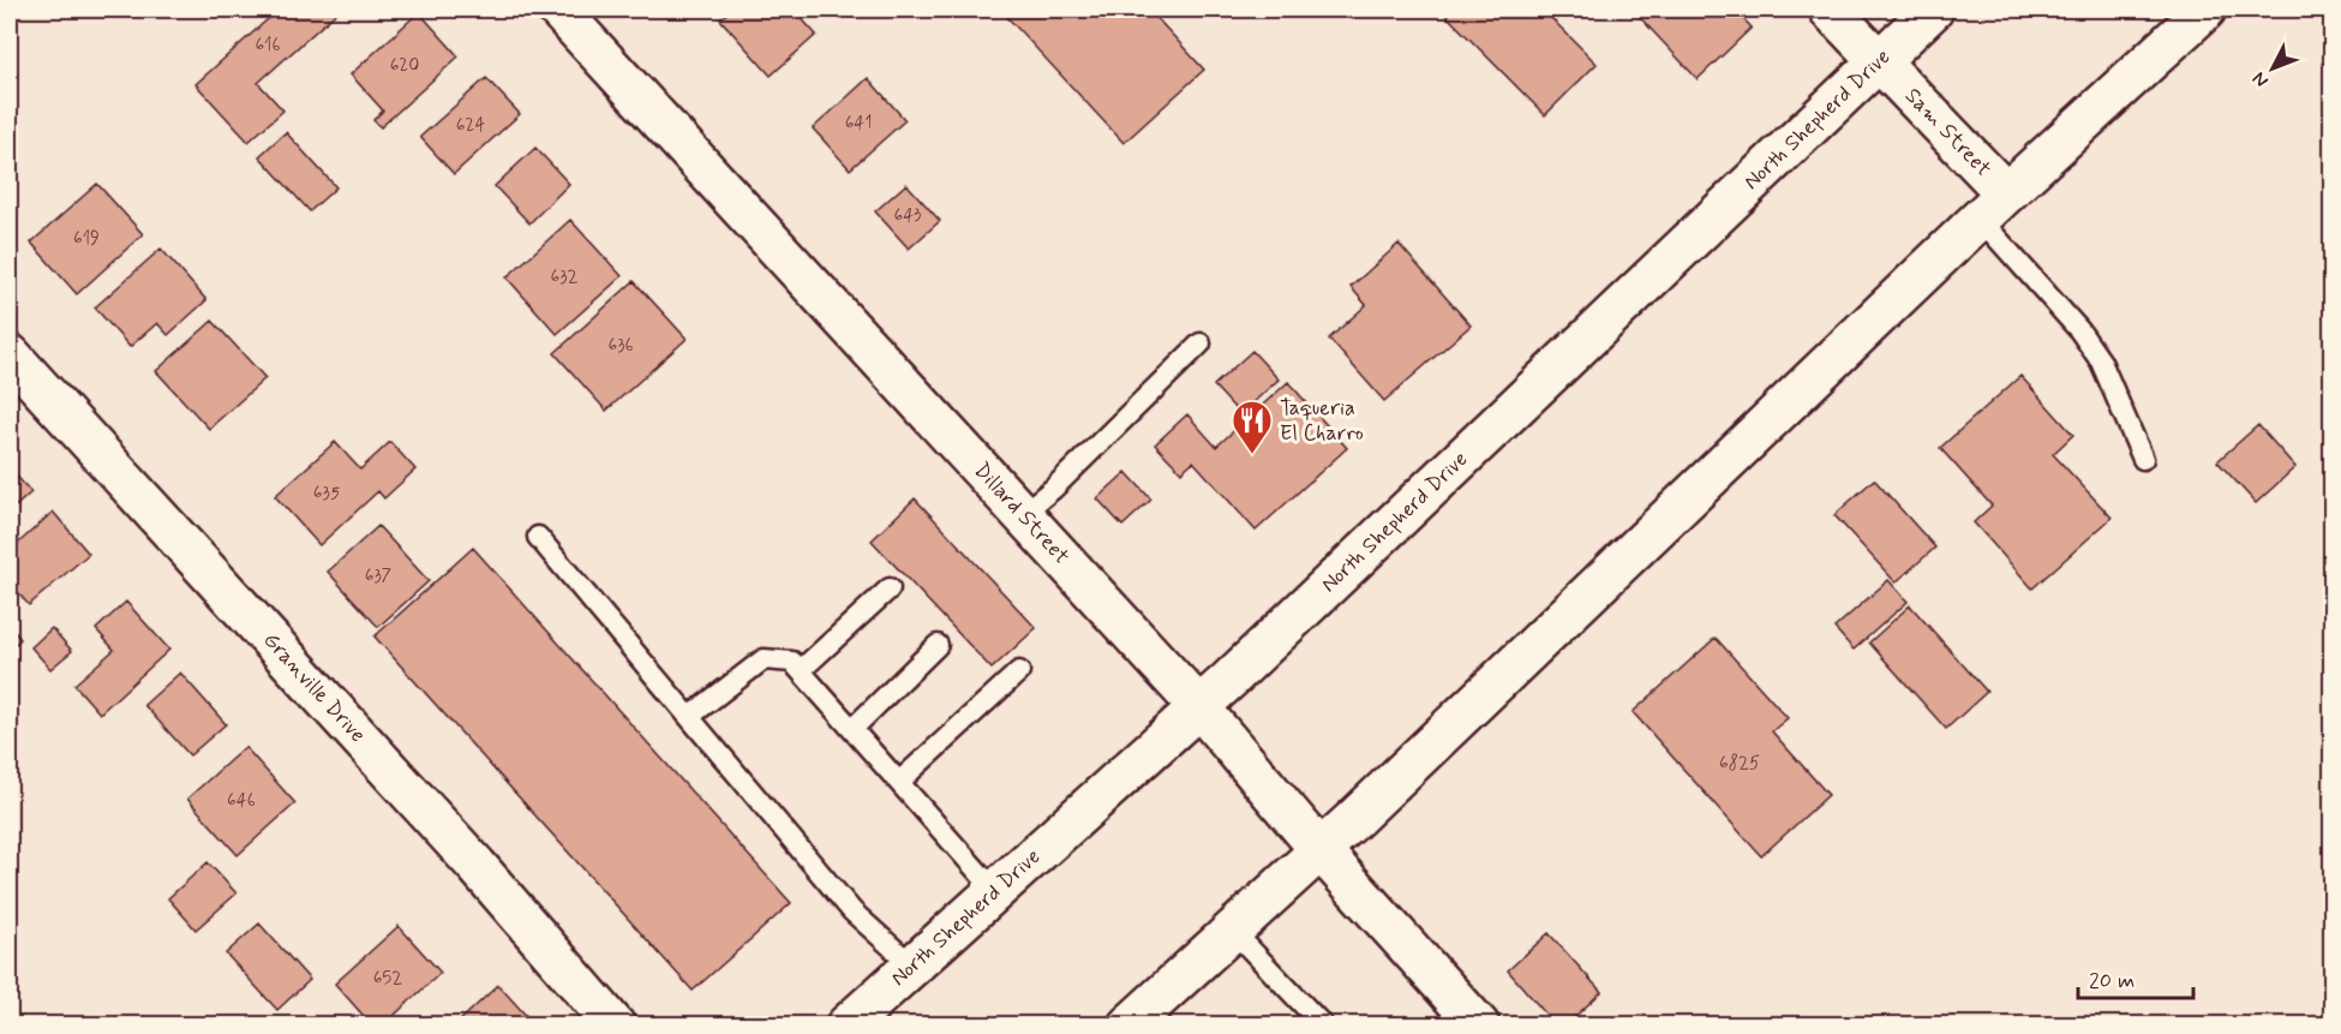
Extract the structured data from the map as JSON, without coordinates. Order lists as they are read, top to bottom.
{
  "streets": {
    "main road": [
      "North Shepherd Drive",
      "Sam Street",
      "Dillard Street",
      "Granville Drive"
    ]
  },
  "crossings": [
    ["North Shepherd Drive", "Sam Street"],
    ["North Shepherd Drive", "Dillard Street"]
  ],
  "places": {
    "restaurant": ["Taqueria El Charro"]
  },
  "house_numbers": [
    "616",
    "620",
    "641",
    "624",
    "643",
    "619",
    "632",
    "636",
    "635",
    "637",
    "6825",
    "646",
    "652"
  ],
  "scale_bar": "20 m",
  "north": "bottom left"
}
